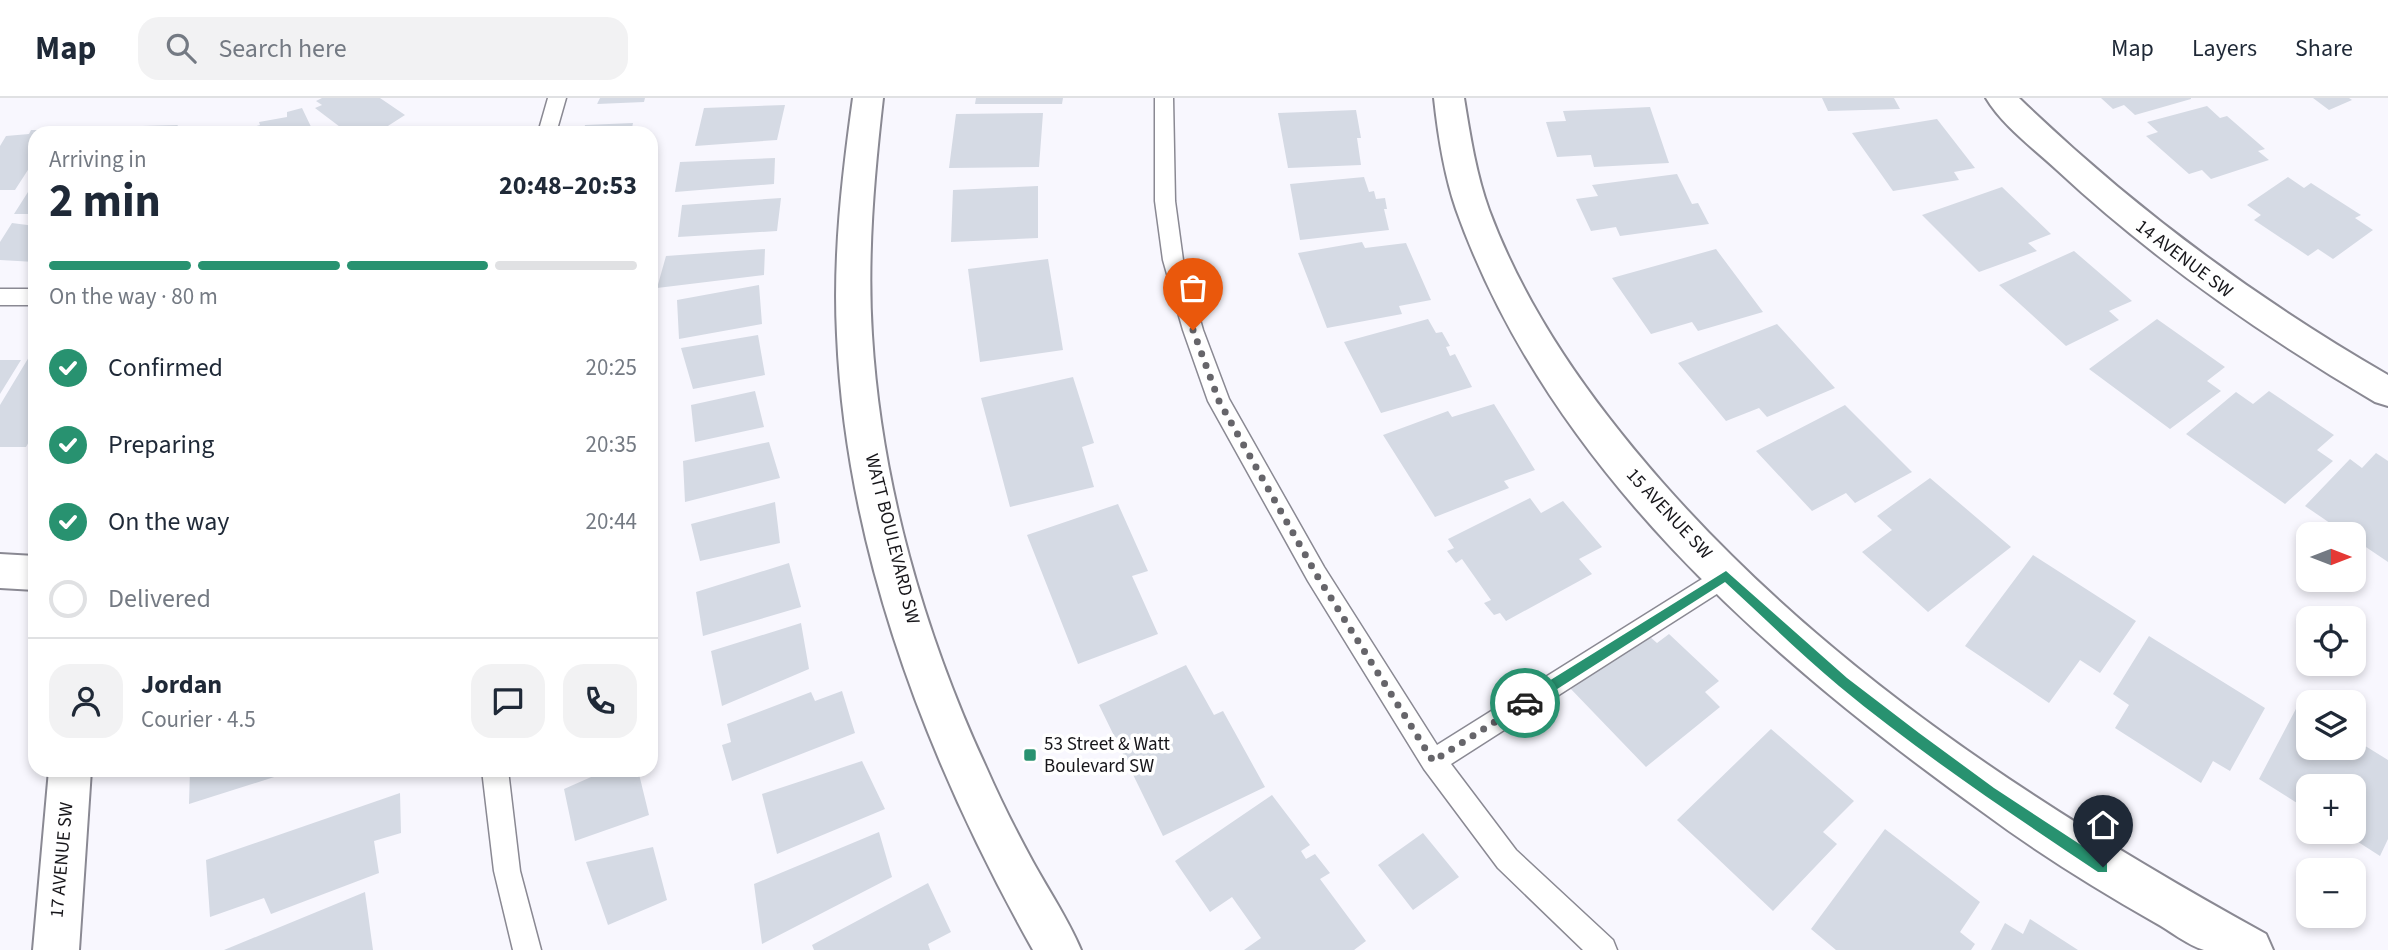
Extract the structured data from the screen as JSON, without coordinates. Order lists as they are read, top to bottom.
{
  "streets": {
    "street": [
      "14 AVENUE SW",
      "15 AVENUE SW",
      "WATT BOULEVARD SW",
      "17 AVENUE SW"
    ]
  },
  "places": {
    "transit": ["53 Street & Watt Boulevard SW"]
  },
  "north": "right",
  "page": {
    "header": "Map",
    "search": "Search here",
    "nav": ["Map", "Layers", "Share"],
    "heading": ["2 min", "Arriving in", "20:48–20:53"],
    "panel": ["Jordan", "Courier · 4.5"],
    "bar": "On the way · 80 m",
    "list": [
      ["Confirmed", "20:25"],
      ["Preparing", "20:35"],
      ["On the way", "20:44"],
      "Delivered"
    ],
    "map_buttons": ["+", "−"]
  }
}
